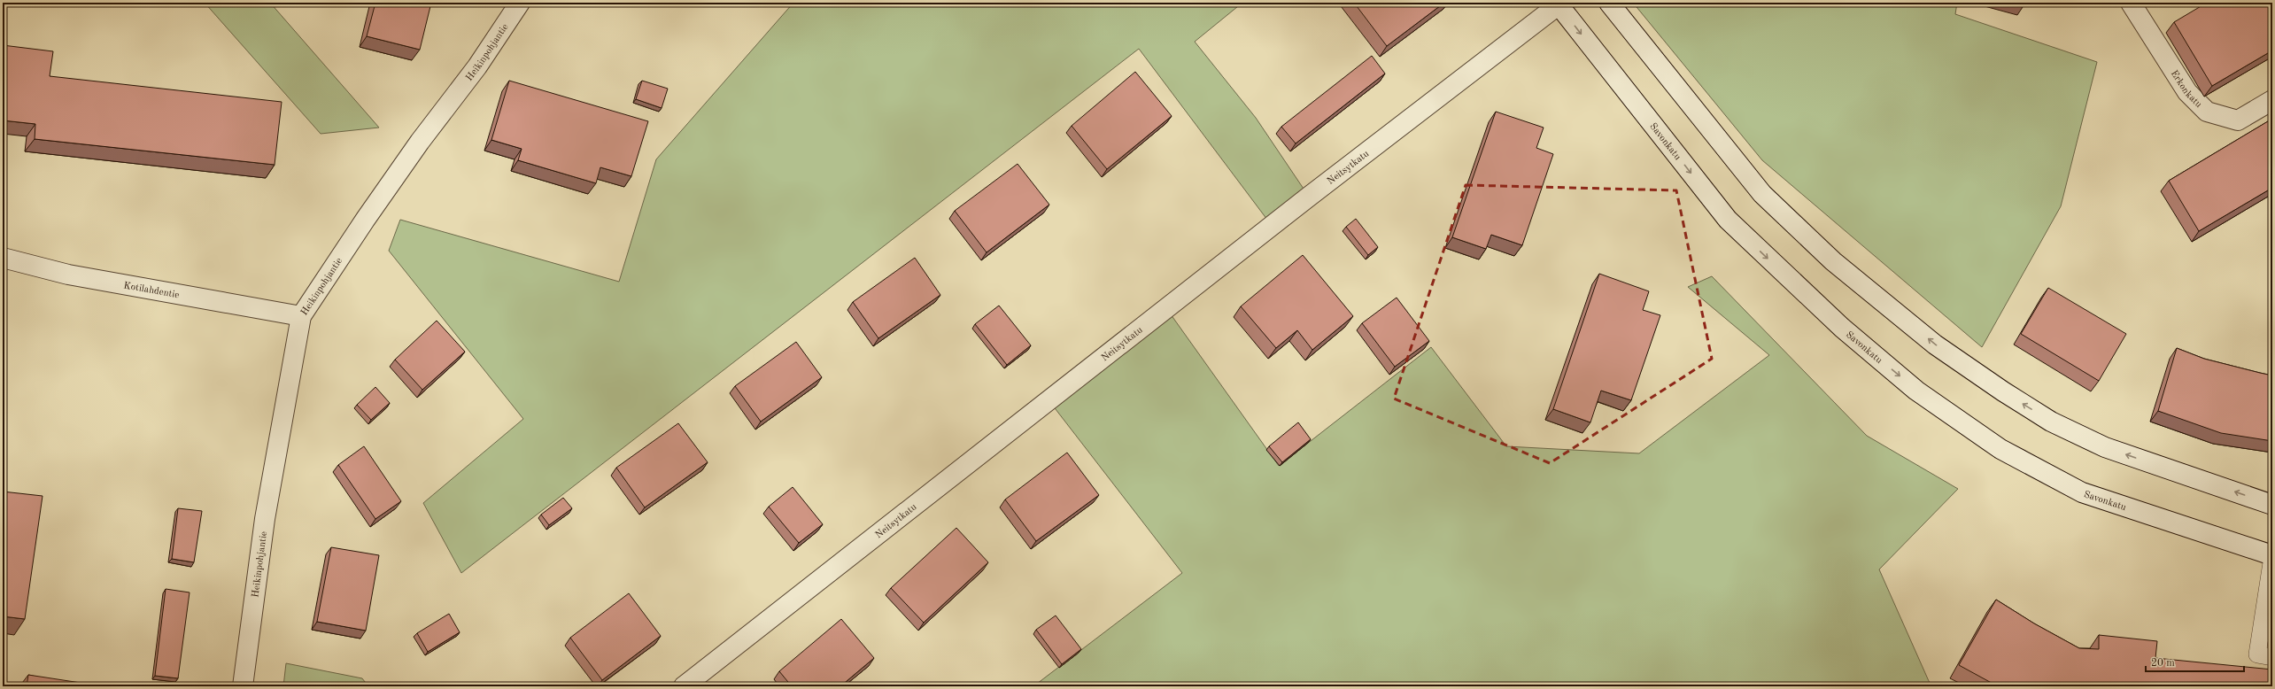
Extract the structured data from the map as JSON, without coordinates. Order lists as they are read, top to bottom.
{
  "streets": {
    "street": [
      "Heikinpohjantie",
      "Erkonkatu",
      "Savonkatu",
      "Neitsytkatu",
      "Kotilahdentie"
    ]
  },
  "crossings": [
    ["Heikinpohjantie", "Kotilahdentie"],
    ["Savonkatu", "Neitsytkatu"]
  ],
  "scale_bar": "20 m"
}
